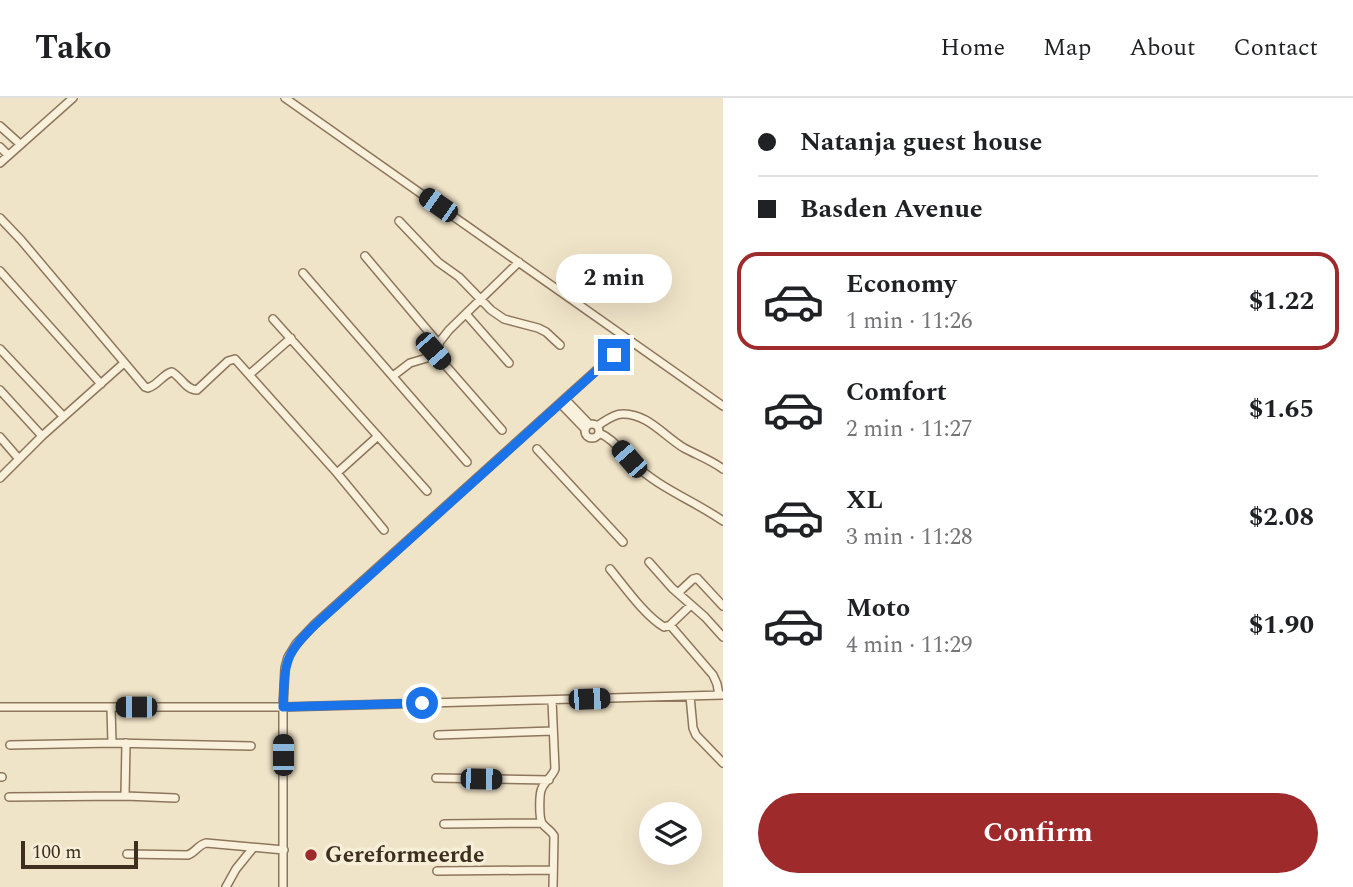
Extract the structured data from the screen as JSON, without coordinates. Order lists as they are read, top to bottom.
{
  "places": ["Gereformeerde"],
  "scale_bar": "100 m",
  "page": {
    "header": "Tako",
    "nav": [
      "Home",
      "Map",
      "About",
      "Contact"
    ],
    "banner": ["Natanja guest house", "Basden Avenue"],
    "list": [
      {
        "name": "Economy",
        "note": "1 min · 11:26",
        "value": "$1.22"
      },
      {
        "name": "Comfort",
        "note": "2 min · 11:27",
        "value": "$1.65"
      },
      {
        "name": "XL",
        "note": "3 min · 11:28",
        "value": "$2.08"
      },
      {
        "name": "Moto",
        "note": "4 min · 11:29",
        "value": "$1.90"
      }
    ],
    "bubble": "2 min",
    "buttons": "Confirm",
    "scale": "100 m"
  }
}
